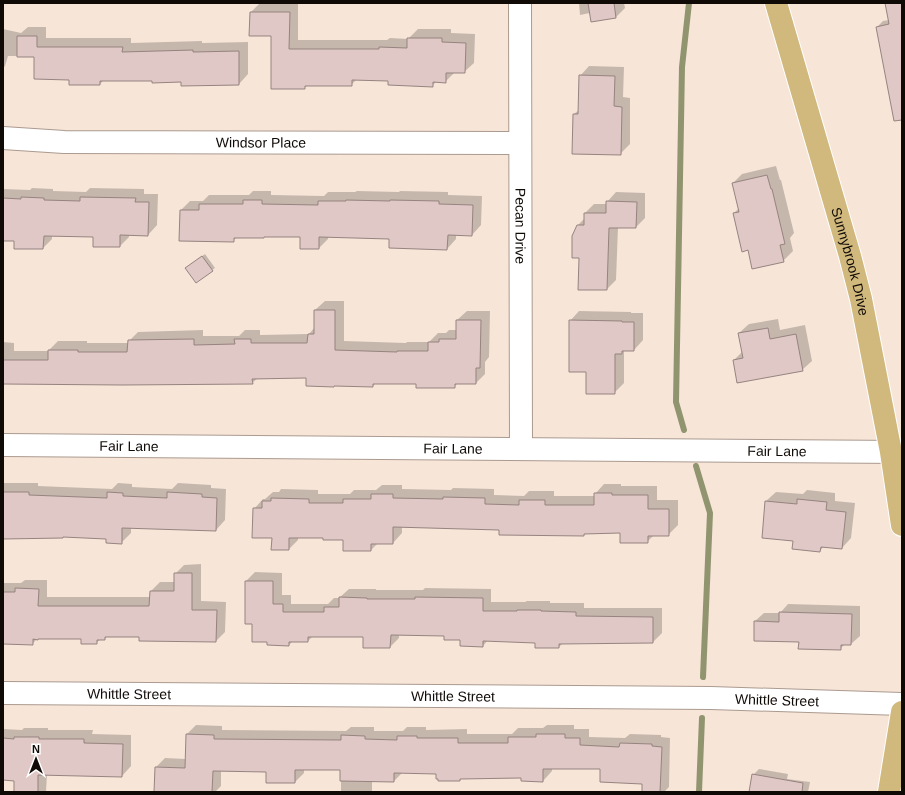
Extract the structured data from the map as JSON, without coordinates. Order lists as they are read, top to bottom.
{
  "streets": {
    "main road": ["Sunnybrook Drive"],
    "street": [
      "Windsor Place",
      "Pecan Drive",
      "Fair Lane",
      "Whittle Street"
    ]
  },
  "crossings": [
    ["Windsor Place", "Pecan Drive"],
    ["Pecan Drive", "Fair Lane"],
    ["Sunnybrook Drive", "Fair Lane"]
  ],
  "north": "top"
}
